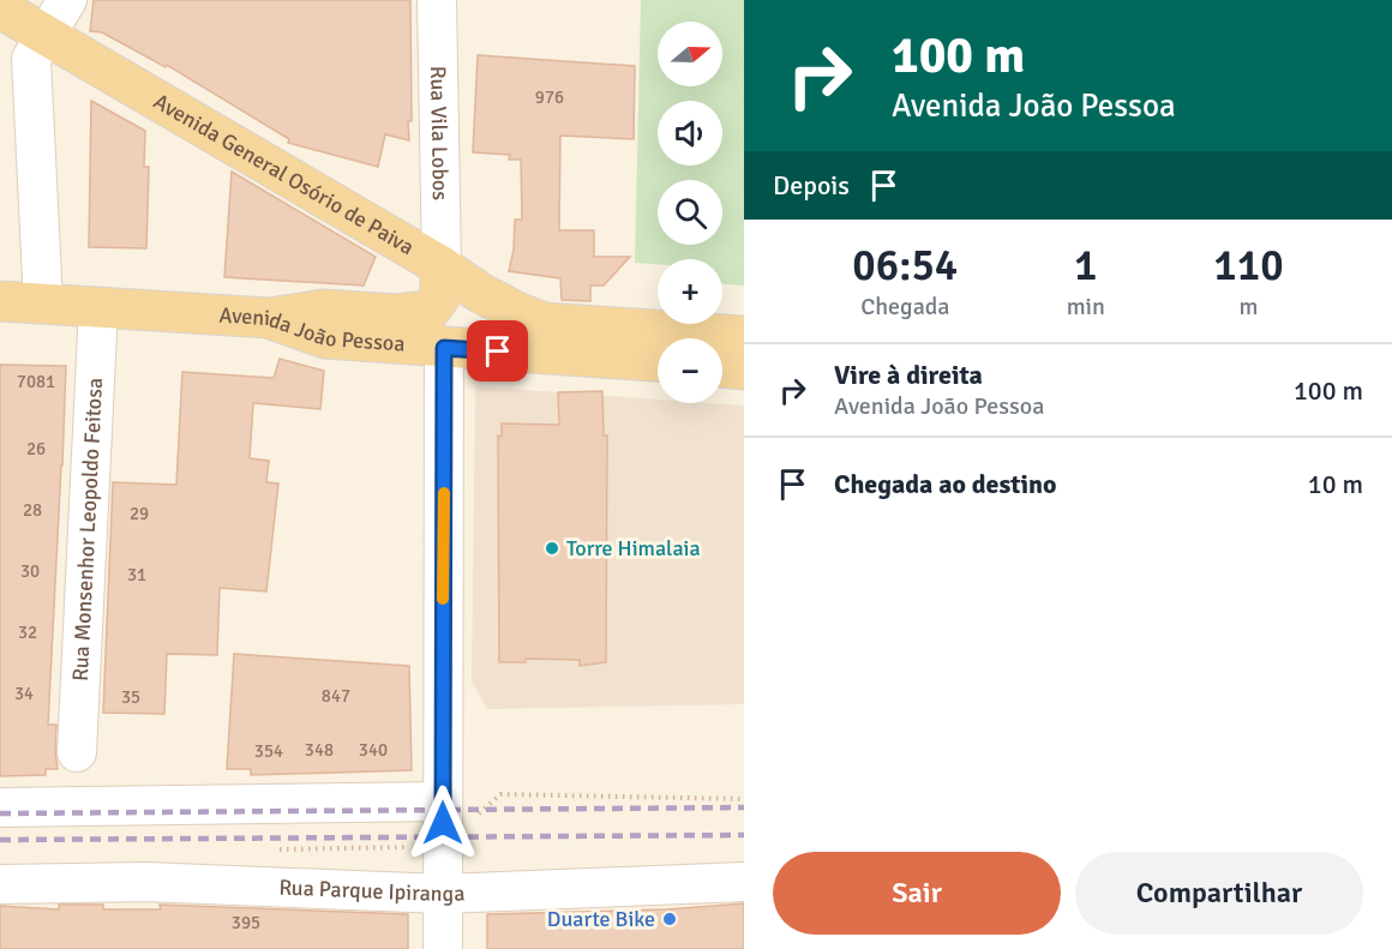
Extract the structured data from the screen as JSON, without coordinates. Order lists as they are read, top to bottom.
{
  "streets": {
    "main road": ["Avenida General Osório de Paiva", "Avenida João Pessoa"],
    "street": ["Rua Vila Lobos", "Rua Monsenhor Leopoldo Feitosa", "Rua Parque Ipiranga"]
  },
  "crossings": [
    ["Rua Vila Lobos", "Avenida General Osório de Paiva"],
    ["Avenida João Pessoa", "Rua Monsenhor Leopoldo Feitosa"]
  ],
  "places": ["Torre Himalaia", "Duarte Bike"],
  "house_numbers": [
    "976",
    "7081",
    "26",
    "28",
    "29",
    "30",
    "31",
    "32",
    "34",
    "847",
    "35",
    "348",
    "340",
    "354",
    "395"
  ],
  "north": "right",
  "page": {
    "turn": ["100 m", "Avenida João Pessoa"],
    "map_buttons": ["+", "−"],
    "then": "Depois",
    "eta": [
      "06:54",
      "Chegada",
      "1",
      "min",
      "110",
      "m"
    ],
    "list": [
      {
        "name": "Vire à direita",
        "note": "Avenida João Pessoa",
        "value": "100 m"
      },
      {
        "name": "Chegada ao destino",
        "value": "10 m"
      }
    ],
    "buttons": ["Sair", "Compartilhar"]
  }
}
